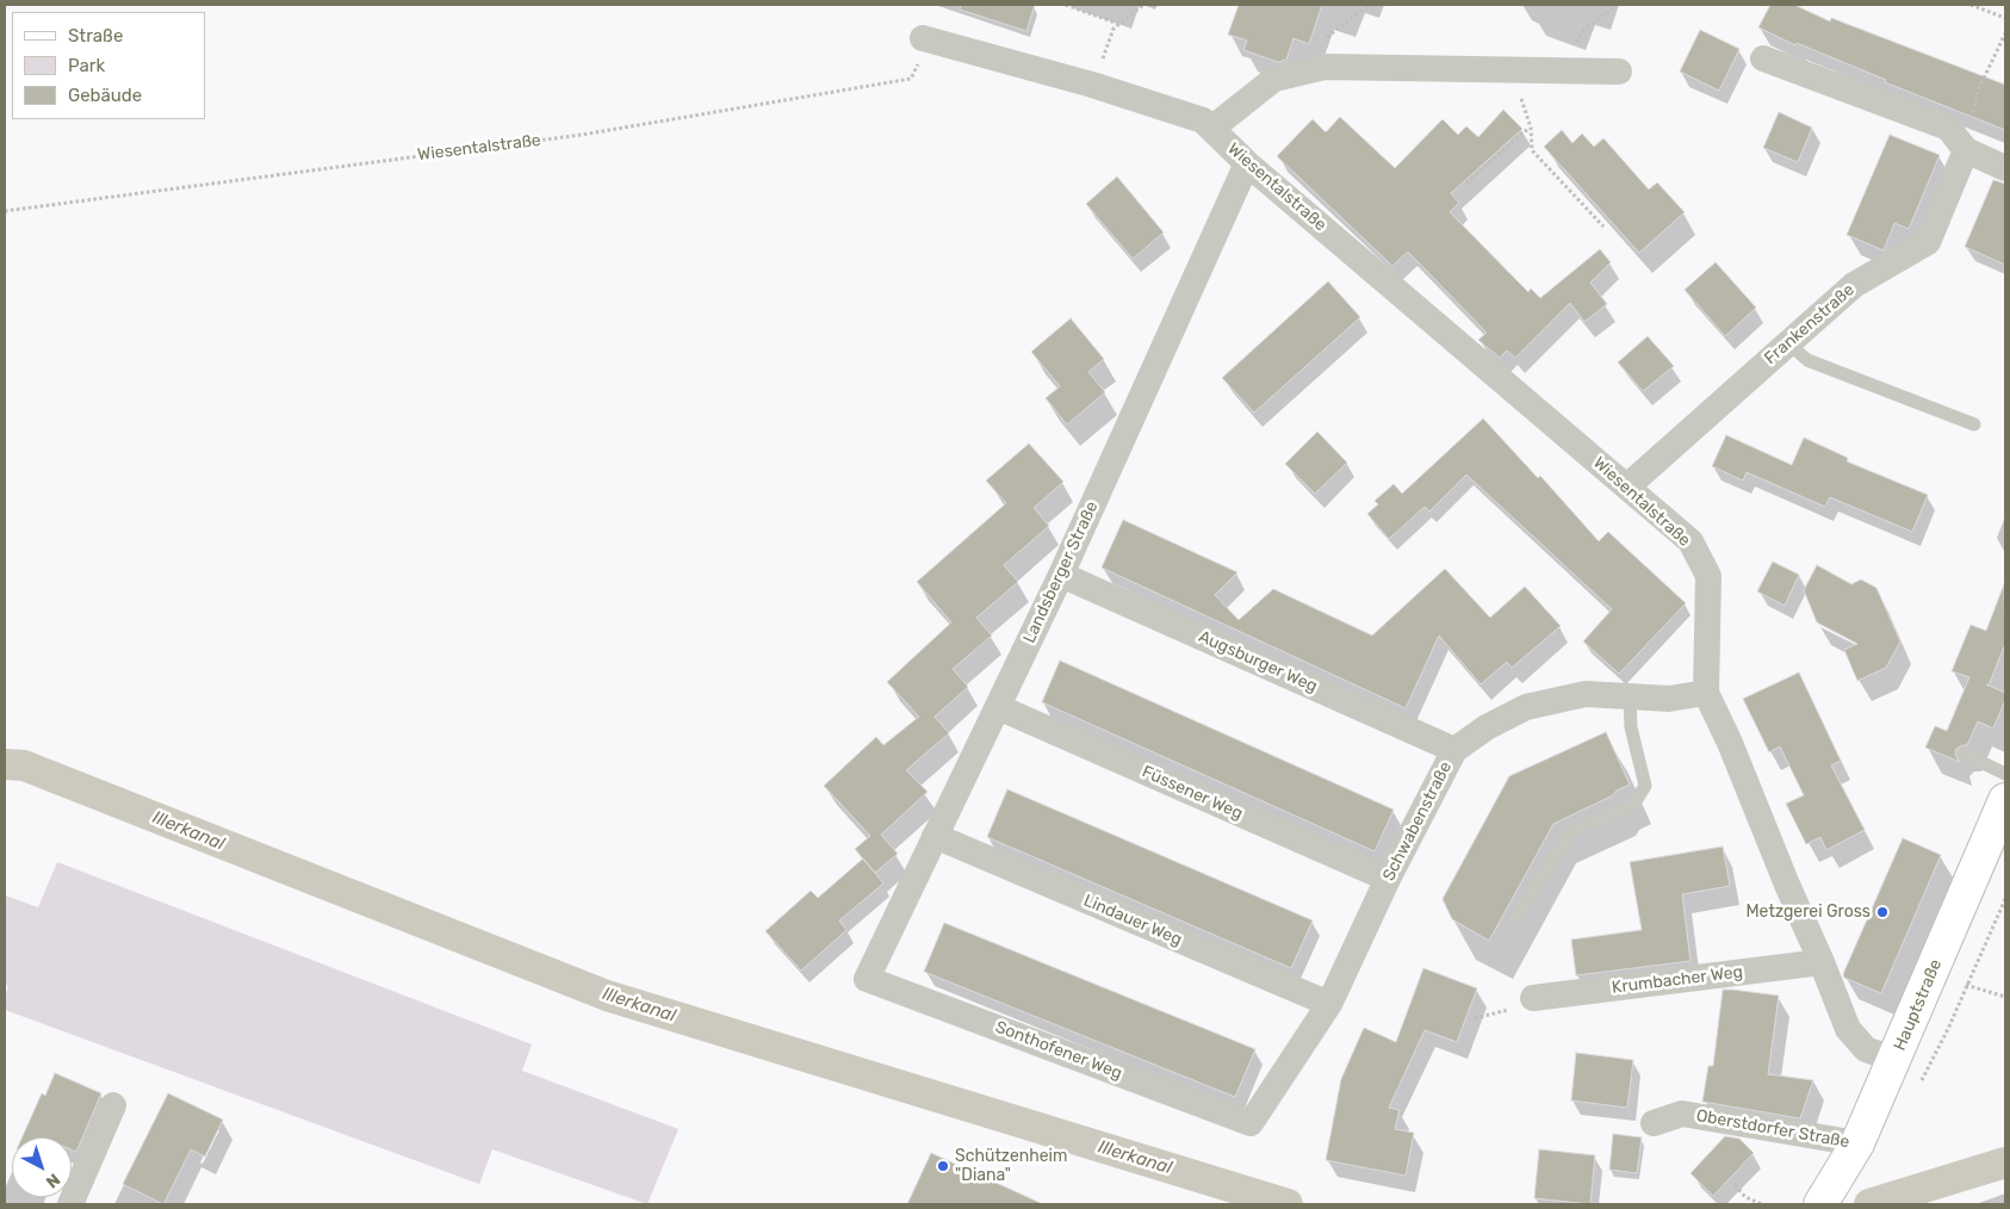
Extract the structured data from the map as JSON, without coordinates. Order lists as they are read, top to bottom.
{
  "streets": {
    "main road": ["Hauptstraße"],
    "street": [
      "Wiesentalstraße",
      "Frankenstraße",
      "Landsberger Straße",
      "Augsburger Weg",
      "Füssener Weg",
      "Schwabenstraße",
      "Lindauer Weg",
      "Krumbacher Weg",
      "Sonthofener Weg",
      "Oberstdorfer Straße"
    ]
  },
  "crossings": [
    ["Wiesentalstraße", "Frankenstraße"],
    ["Wiesentalstraße", "Landsberger Straße"],
    ["Wiesentalstraße", "Schwabenstraße"],
    ["Wiesentalstraße", "Krumbacher Weg"],
    ["Wiesentalstraße", "Hauptstraße"],
    ["Landsberger Straße", "Augsburger Weg"],
    ["Landsberger Straße", "Füssener Weg"],
    ["Landsberger Straße", "Lindauer Weg"],
    ["Landsberger Straße", "Sonthofener Weg"],
    ["Augsburger Weg", "Schwabenstraße"],
    ["Füssener Weg", "Schwabenstraße"],
    ["Schwabenstraße", "Lindauer Weg"],
    ["Schwabenstraße", "Sonthofener Weg"],
    ["Hauptstraße", "Oberstdorfer Straße"]
  ],
  "water": ["Illerkanal"],
  "places": ["Metzgerei Gross", "Schützenheim \"Diana\""],
  "legend": ["Straße", "Park", "Gebäude"],
  "north": "bottom right"
}
